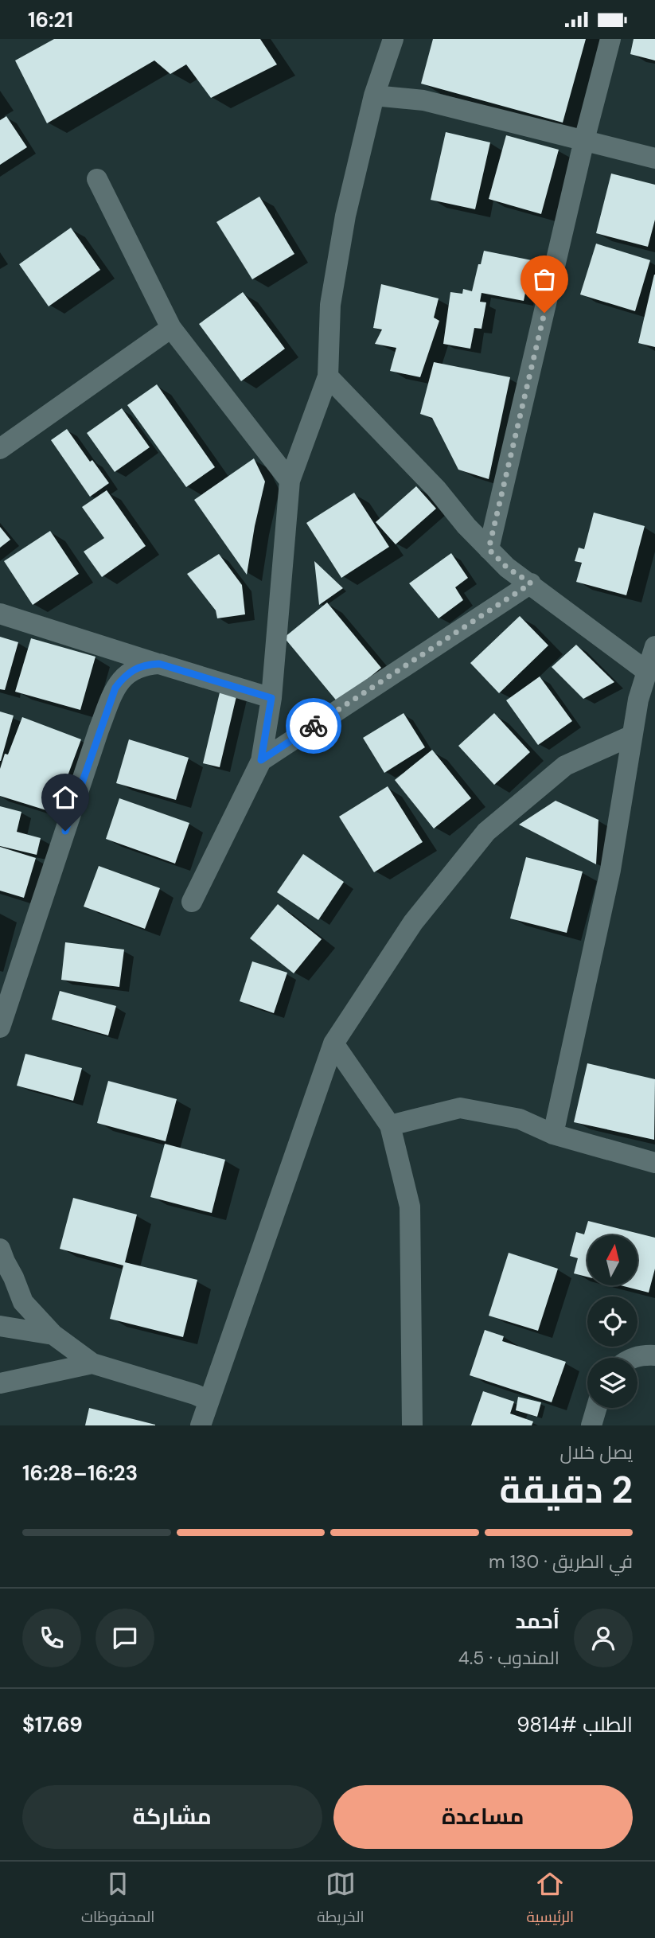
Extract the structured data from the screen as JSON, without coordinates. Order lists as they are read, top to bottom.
{
  "north": "top",
  "page": {
    "status": "16:21",
    "heading": ["2 دقيقة", "يصل خلال", "16:23–16:28"],
    "panel": [
      "أحمد",
      "المندوب · 4.5",
      "الطلب #9814",
      "$17.69"
    ],
    "bar": "في الطريق · 130 m",
    "buttons": ["مساعدة", "مشاركة"],
    "tabs": ["الرئيسية", "الخريطة", "المحفوظات"]
  }
}
